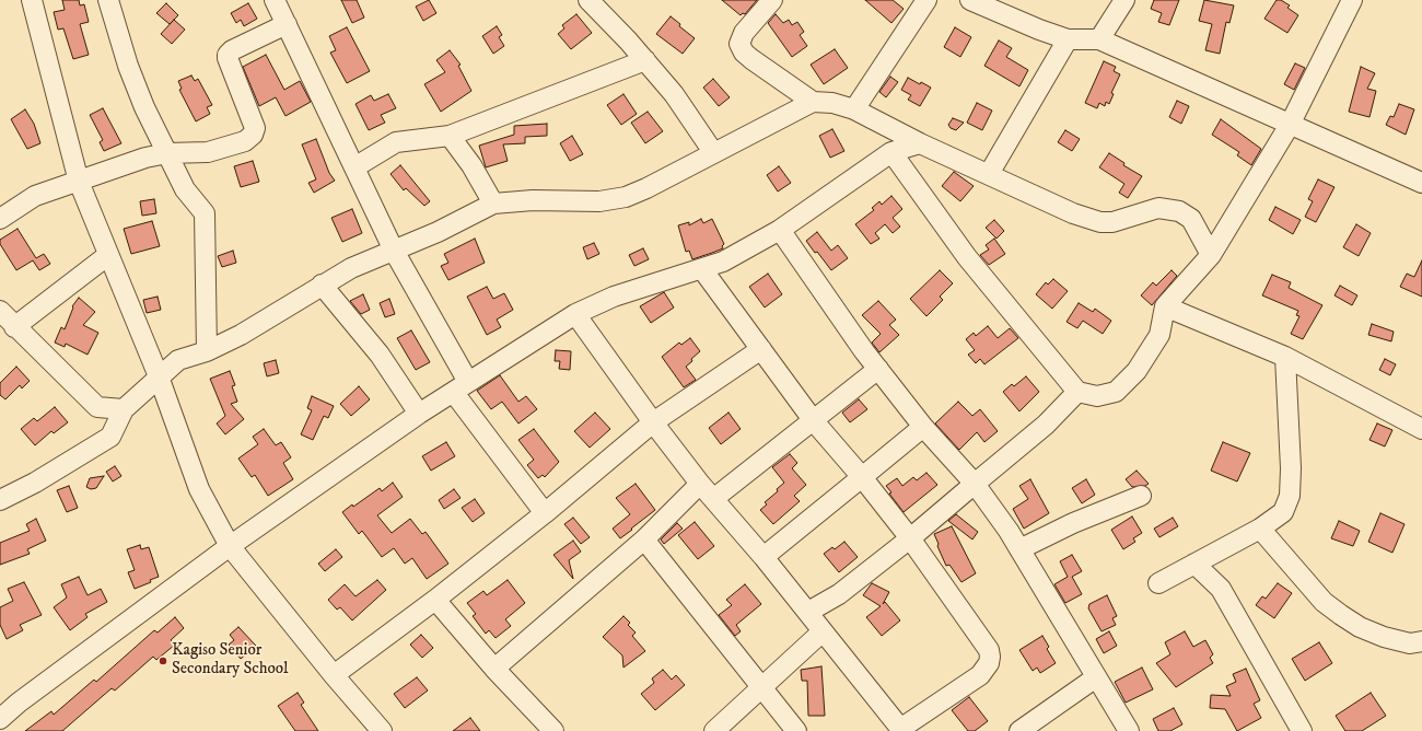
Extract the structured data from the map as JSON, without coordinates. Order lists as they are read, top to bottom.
{
  "places": ["Kagiso Senior Secondary School"]
}
